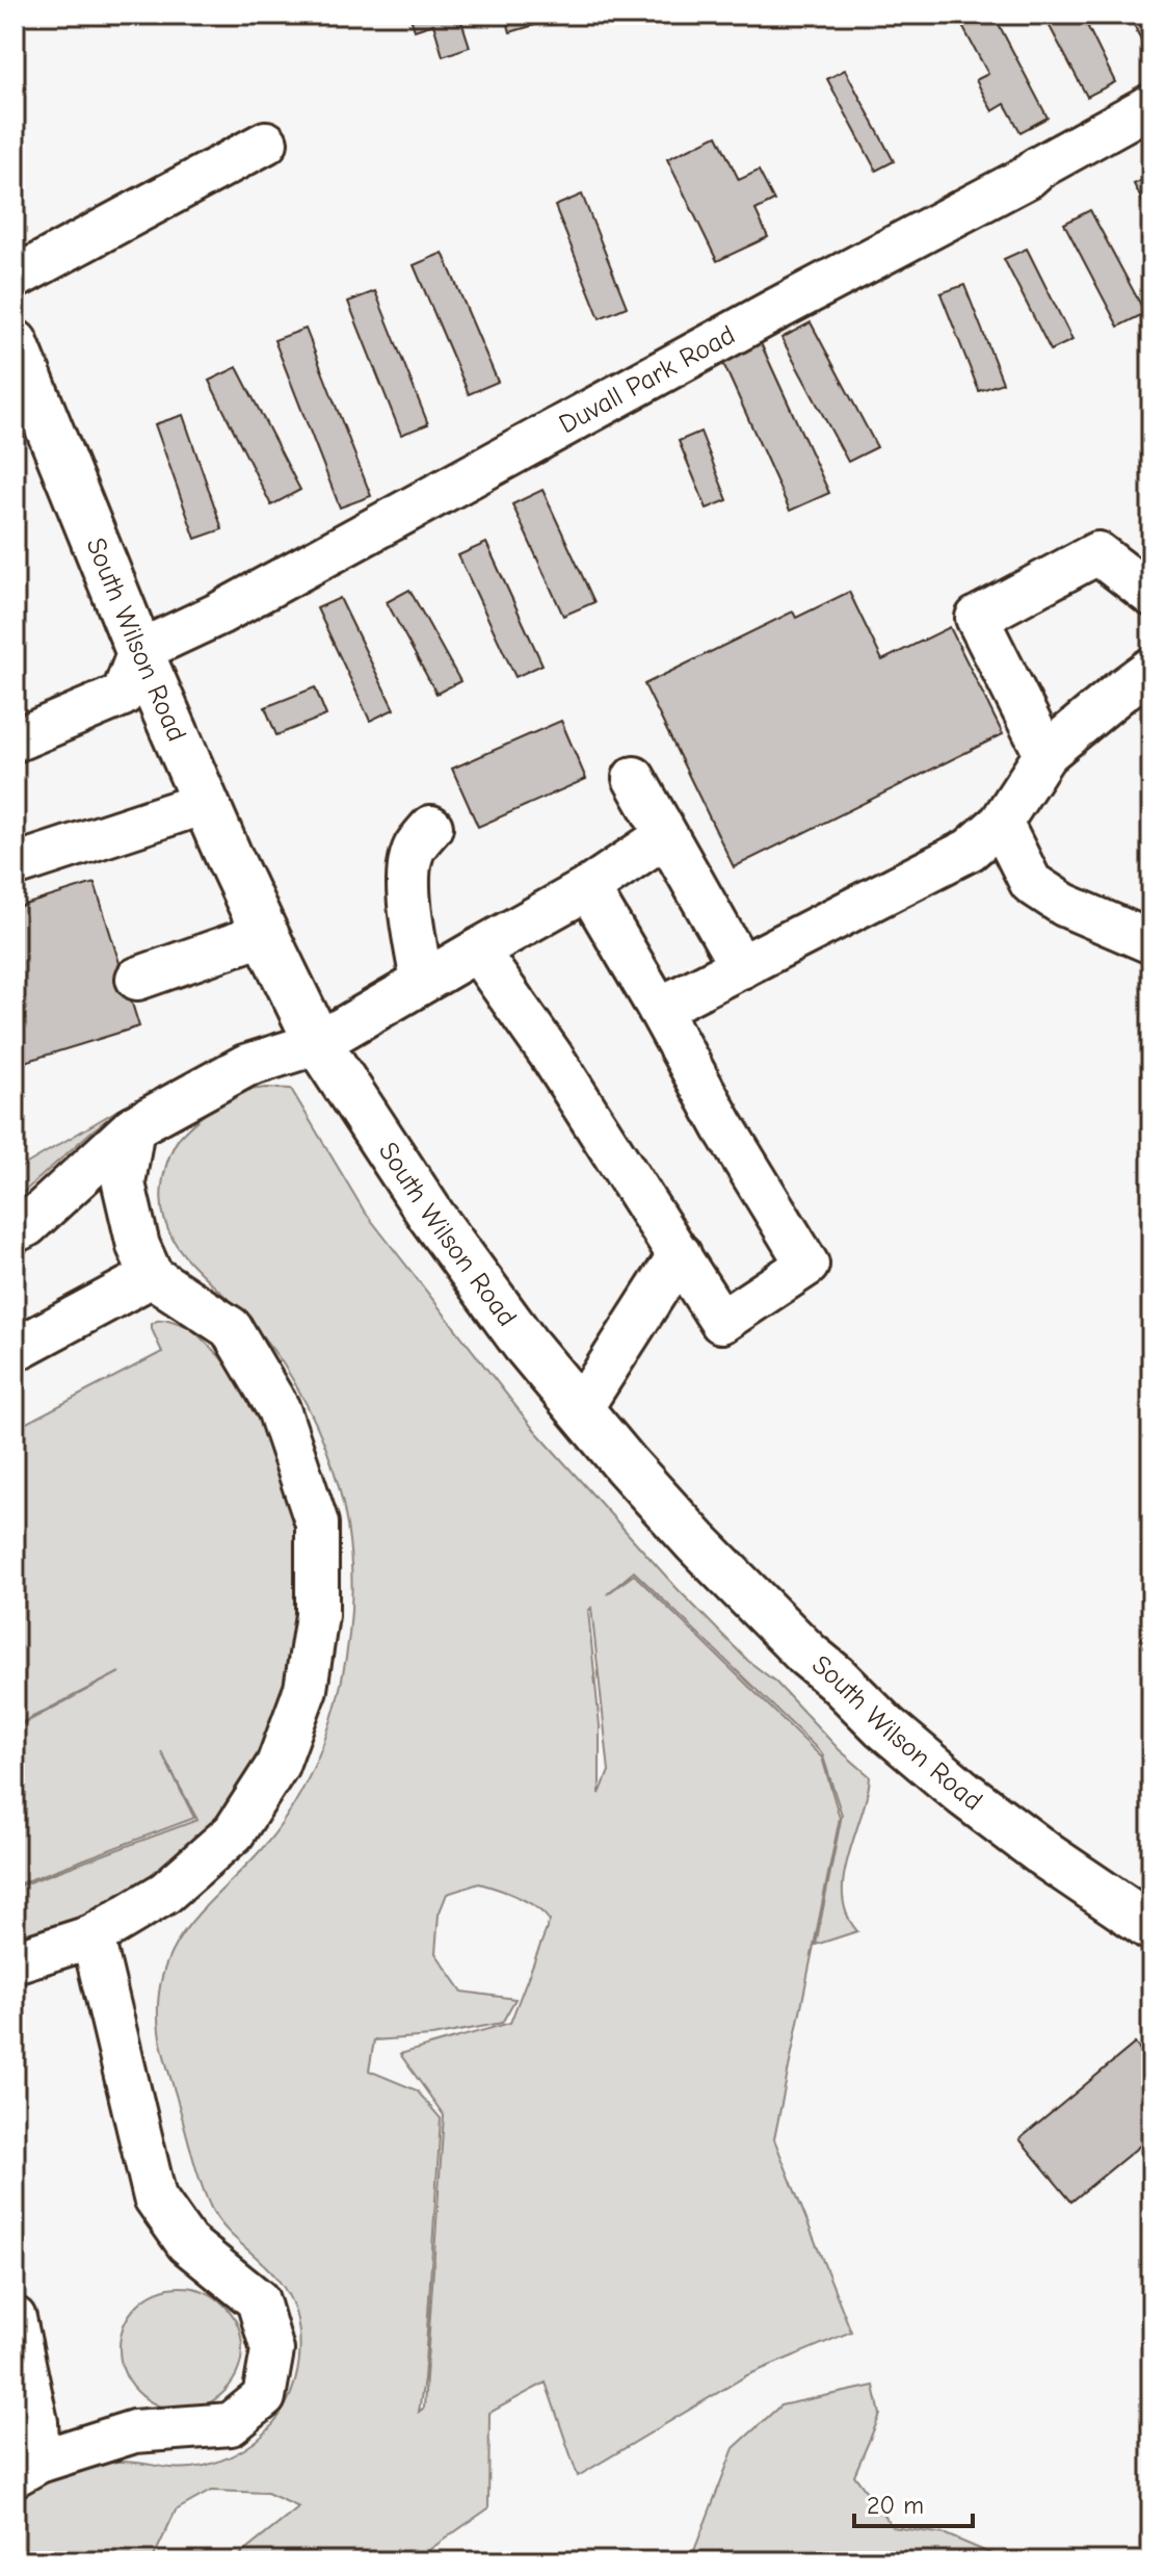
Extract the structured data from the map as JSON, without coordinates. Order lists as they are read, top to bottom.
{
  "streets": {
    "main road": ["South Wilson Road"],
    "street": ["Duvall Park Road"]
  },
  "crossings": [
    ["Duvall Park Road", "South Wilson Road"]
  ],
  "scale_bar": "20 m"
}
